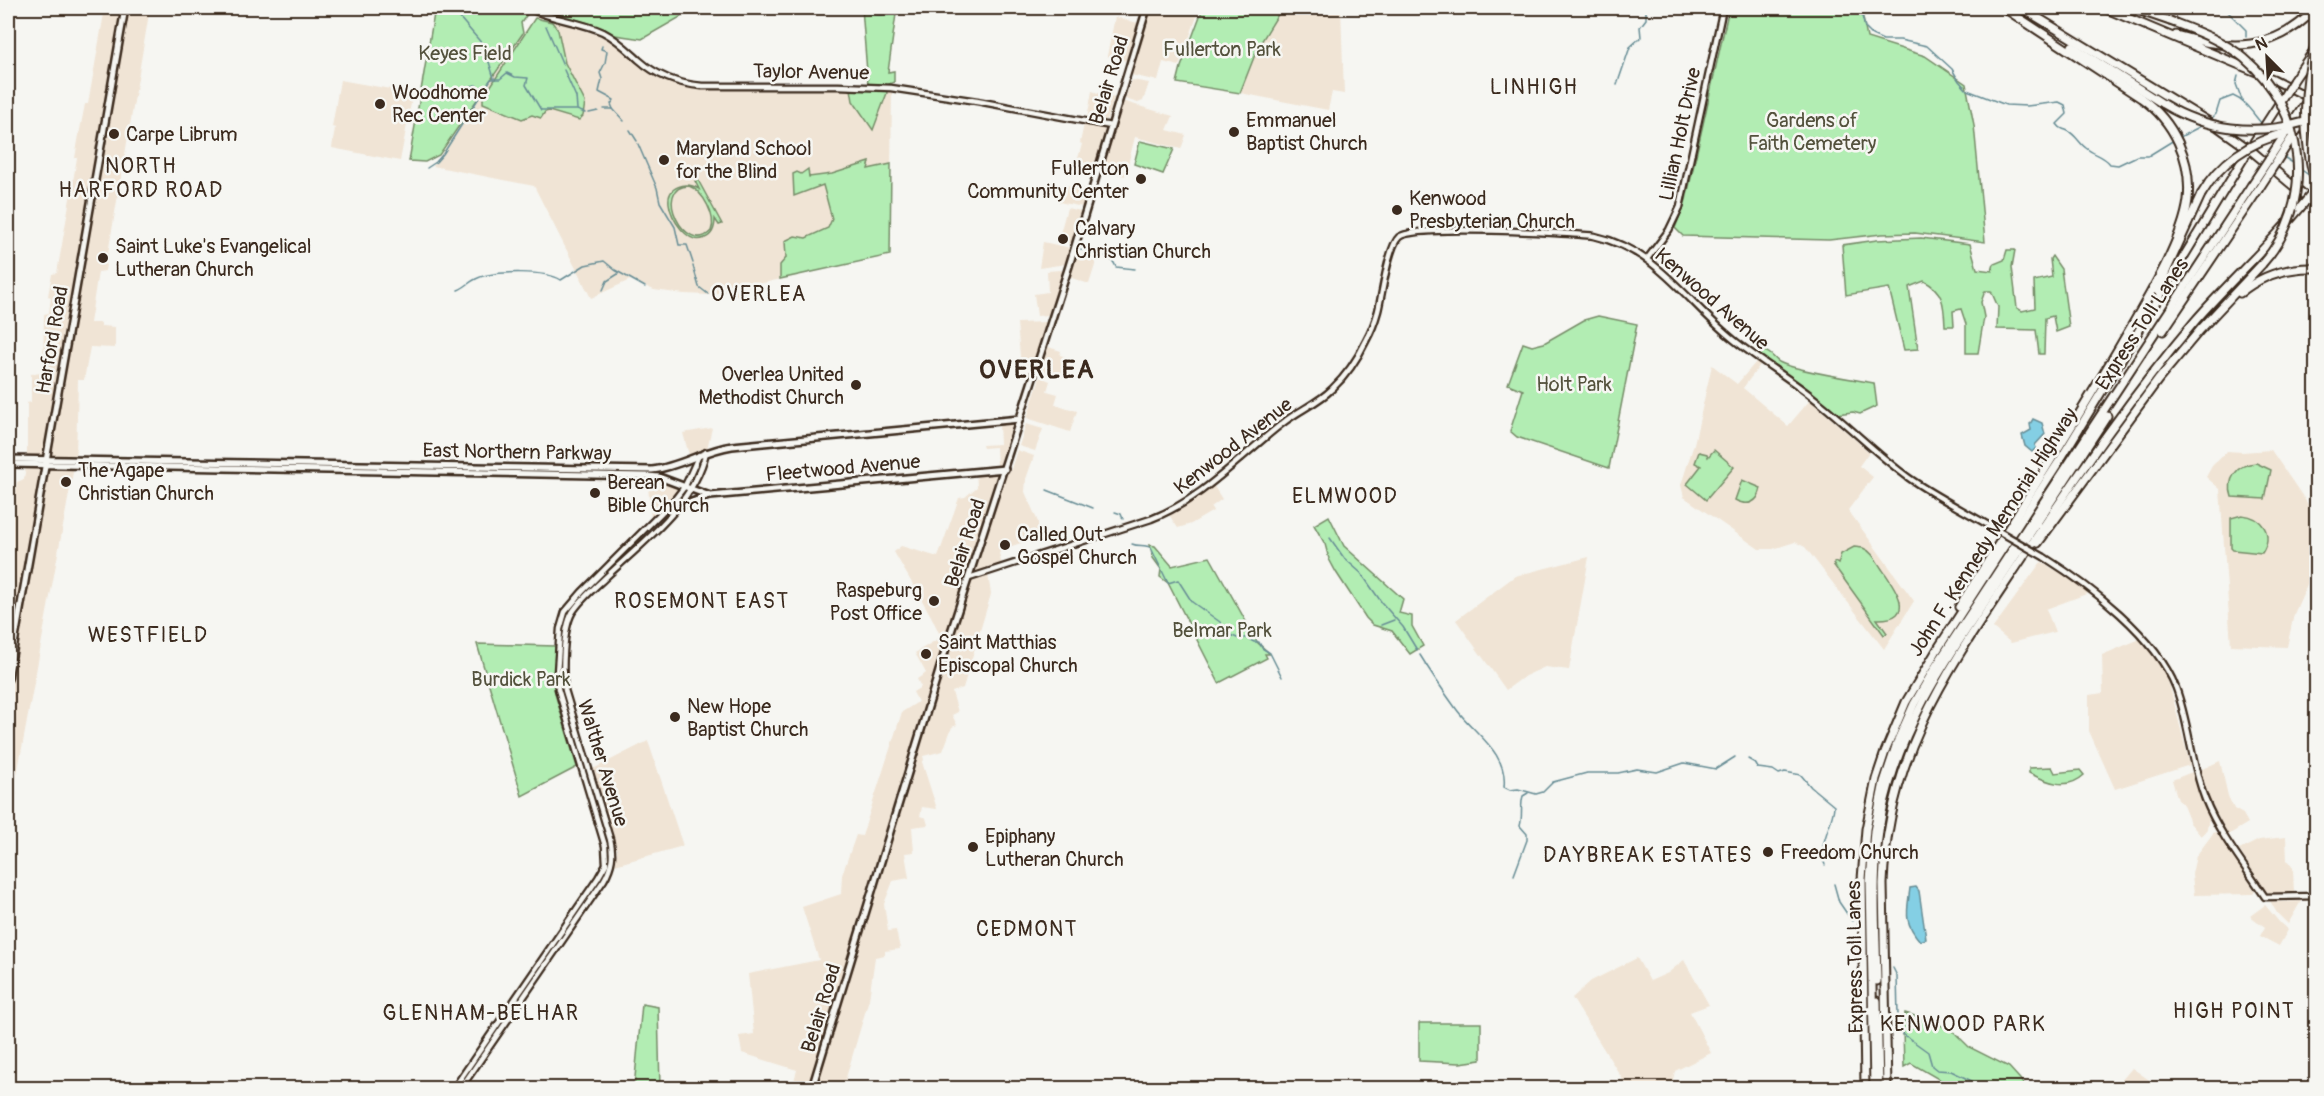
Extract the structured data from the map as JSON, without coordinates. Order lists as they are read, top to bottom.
{
  "streets": {
    "highway": ["Express Toll Lanes", "John F. Kennedy Memorial Highway"],
    "main road": [
      "Taylor Avenue",
      "Belair Road",
      "Lillian Holt Drive",
      "Kenwood Avenue",
      "Harford Road",
      "East Northern Parkway",
      "Fleetwood Avenue",
      "Walther Avenue"
    ]
  },
  "crossings": [
    ["Taylor Avenue", "Belair Road"],
    ["Belair Road", "Kenwood Avenue"],
    ["Belair Road", "East Northern Parkway"],
    ["Belair Road", "Fleetwood Avenue"],
    ["Lillian Holt Drive", "Kenwood Avenue"],
    ["Harford Road", "East Northern Parkway"],
    ["East Northern Parkway", "Fleetwood Avenue"],
    ["East Northern Parkway", "Walther Avenue"],
    ["Fleetwood Avenue", "Walther Avenue"]
  ],
  "districts": [
    "LINHIGH",
    "NORTH HARFORD ROAD",
    "OVERLEA",
    "OVERLEA",
    "ELMWOOD",
    "ROSEMONT EAST",
    "WESTFIELD",
    "DAYBREAK ESTATES",
    "CEDMONT",
    "HIGH POINT",
    "GLENHAM-BELHAR",
    "KENWOOD PARK"
  ],
  "parks": [
    "Fullerton Park",
    "Keyes Field",
    "Gardens of Faith Cemetery",
    "Holt Park",
    "Belmar Park",
    "Burdick Park"
  ],
  "places": [
    "Woodhome Rec Center",
    "Emmanuel Baptist Church",
    "Carpe Librum",
    "Maryland School for the Blind",
    "Fullerton Community Center",
    "Kenwood Presbyterian Church",
    "Calvary Christian Church",
    "Saint Luke's Evangelical Lutheran Church",
    "Overlea United Methodist Church",
    "The Agape Christian Church",
    "Berean Bible Church",
    "Called Out Gospel Church",
    "Raspeburg Post Office",
    "Saint Matthias Episcopal Church",
    "New Hope Baptist Church",
    "Epiphany Lutheran Church",
    "Freedom Church"
  ],
  "north": "top left"
}
